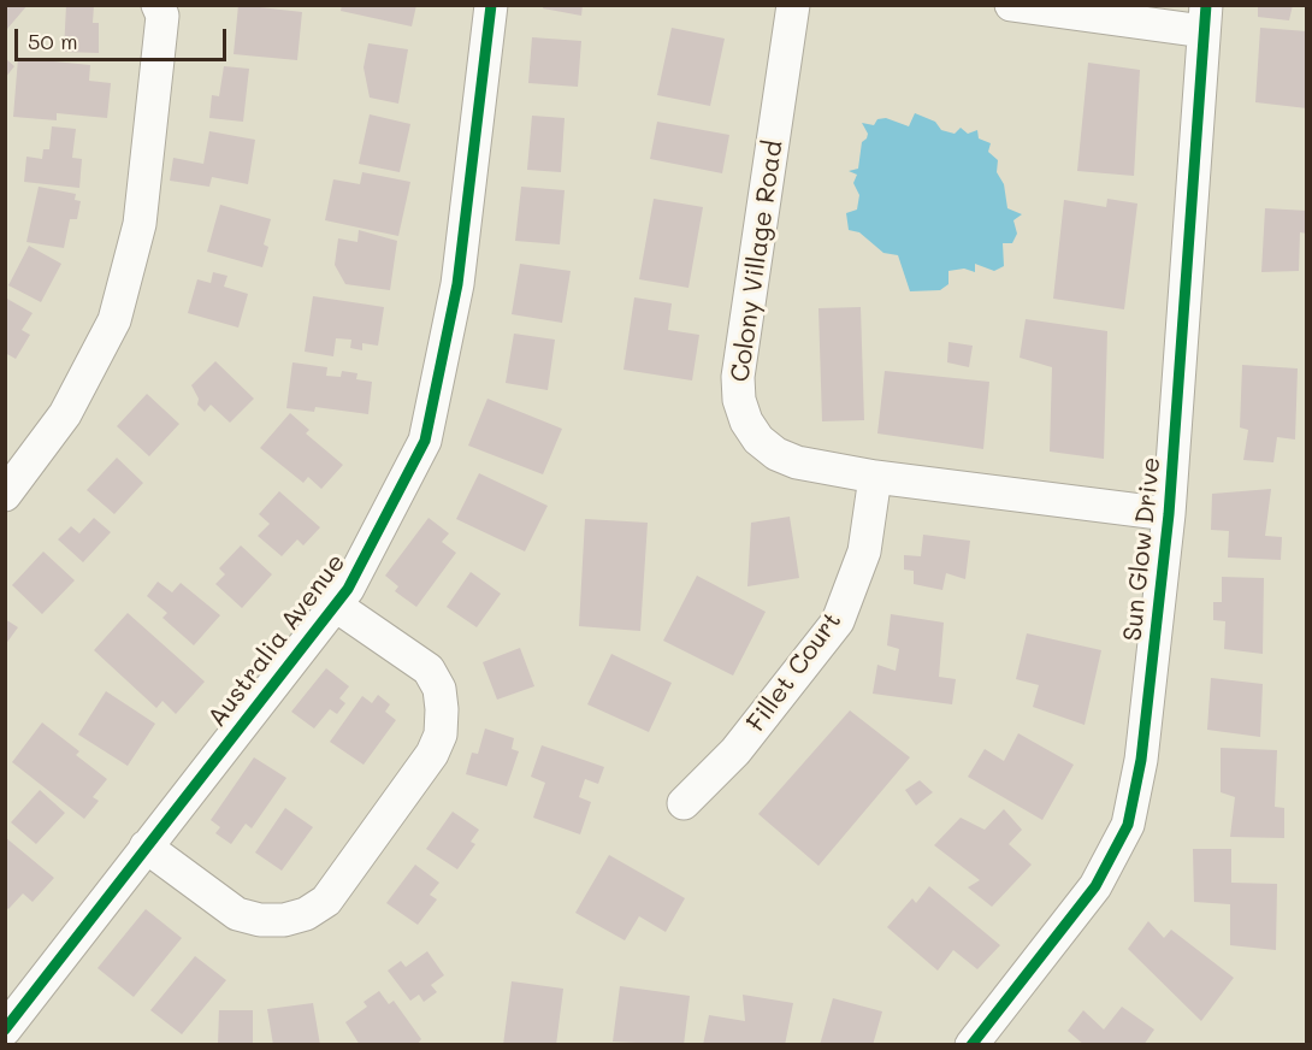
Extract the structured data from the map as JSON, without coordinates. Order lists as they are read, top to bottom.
{
  "streets": {
    "street": [
      "Colony Village Road",
      "Sun Glow Drive",
      "Australia Avenue",
      "Fillet Court"
    ]
  },
  "crossings": [
    ["Colony Village Road", "Sun Glow Drive"],
    ["Colony Village Road", "Fillet Court"]
  ],
  "scale_bar": "50 m"
}
